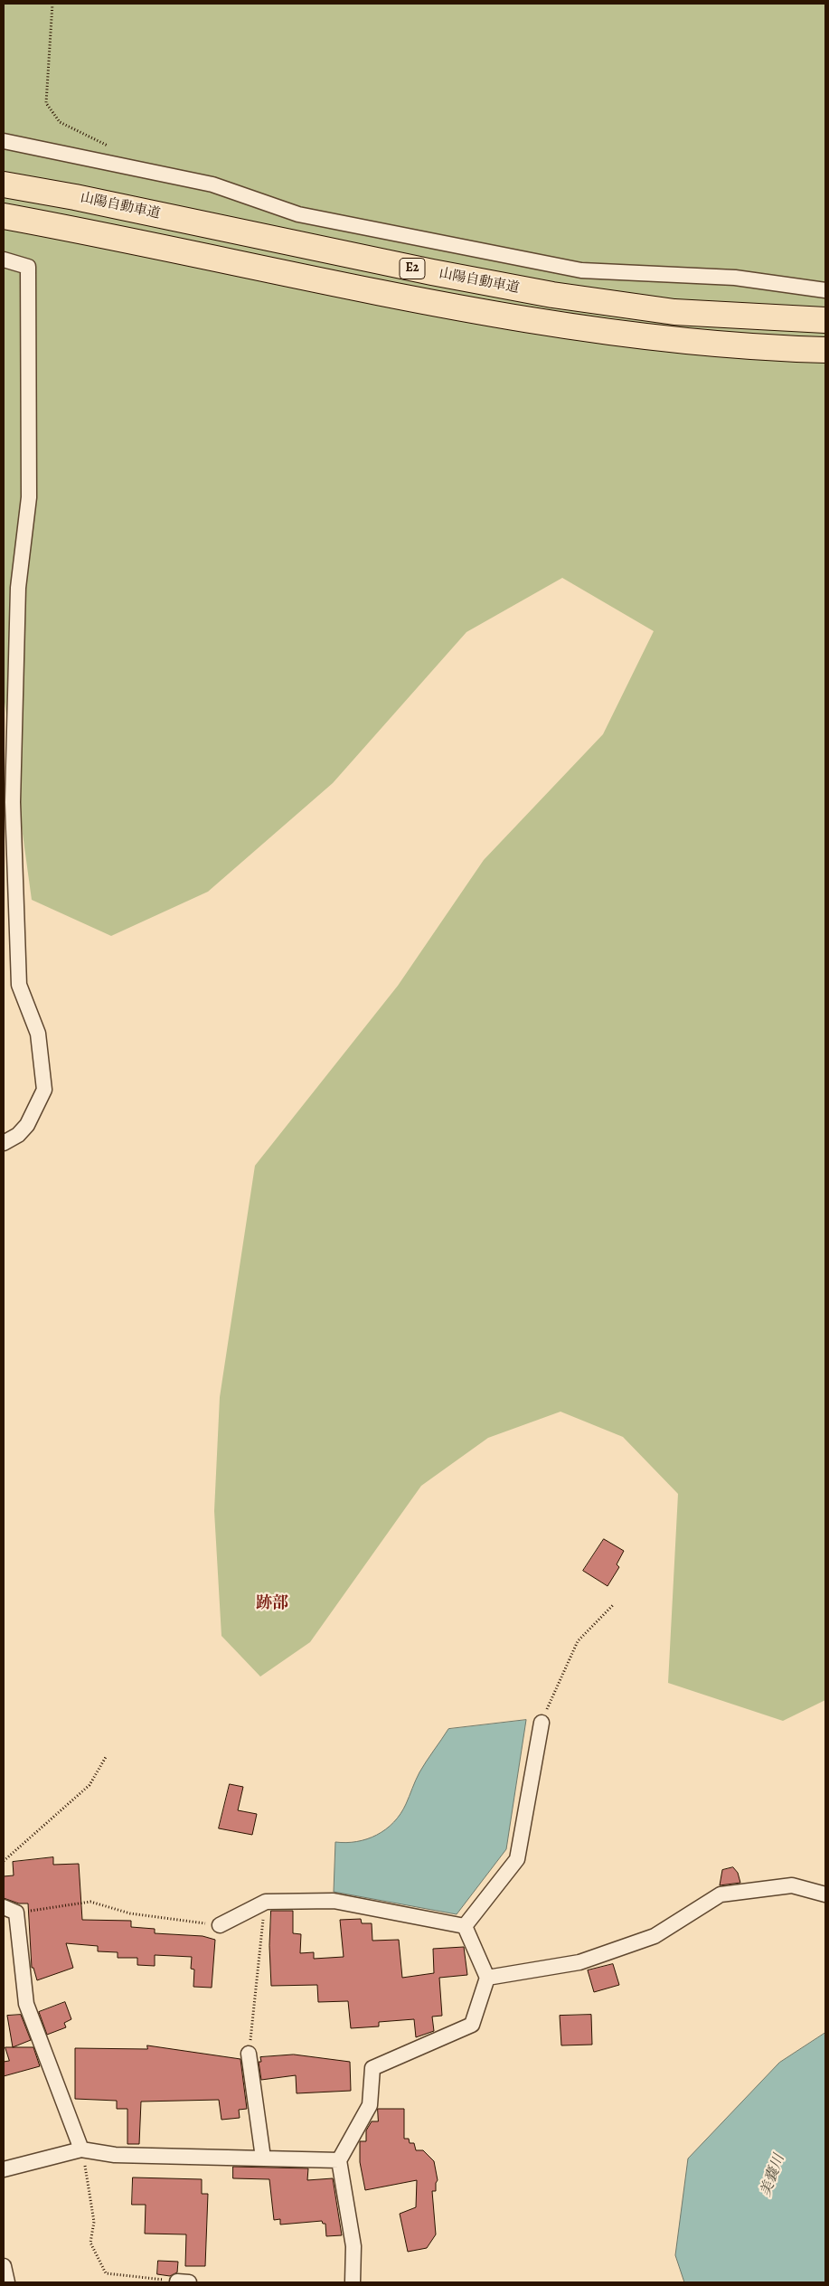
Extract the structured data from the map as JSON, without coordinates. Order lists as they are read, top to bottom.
{
  "streets": {
    "highway": ["山陽自動車道", "E2"]
  },
  "districts": ["跡部"],
  "water": ["美嚢川"]
}
